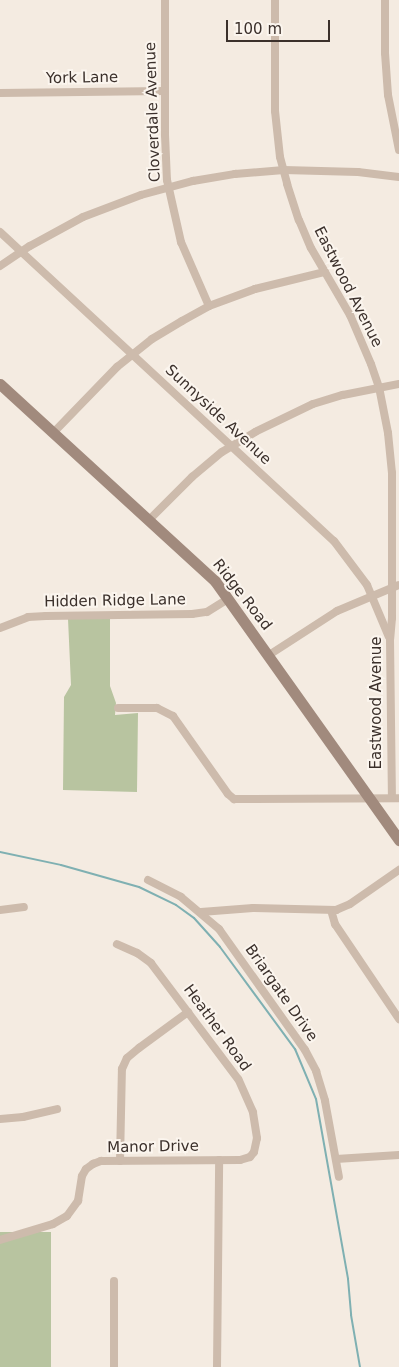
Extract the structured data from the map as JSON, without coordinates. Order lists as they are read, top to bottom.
{
  "streets": {
    "street": [
      "York Lane",
      "Cloverdale Avenue",
      "Eastwood Avenue",
      "Sunnyside Avenue",
      "Ridge Road",
      "Hidden Ridge Lane",
      "Briargate Drive",
      "Heather Road",
      "Manor Drive"
    ]
  },
  "crossings": [
    ["York Lane", "Cloverdale Avenue"],
    ["Eastwood Avenue", "Sunnyside Avenue"],
    ["Ridge Road", "Hidden Ridge Lane"],
    ["Heather Road", "Manor Drive"]
  ],
  "scale_bar": "100 m"
}
